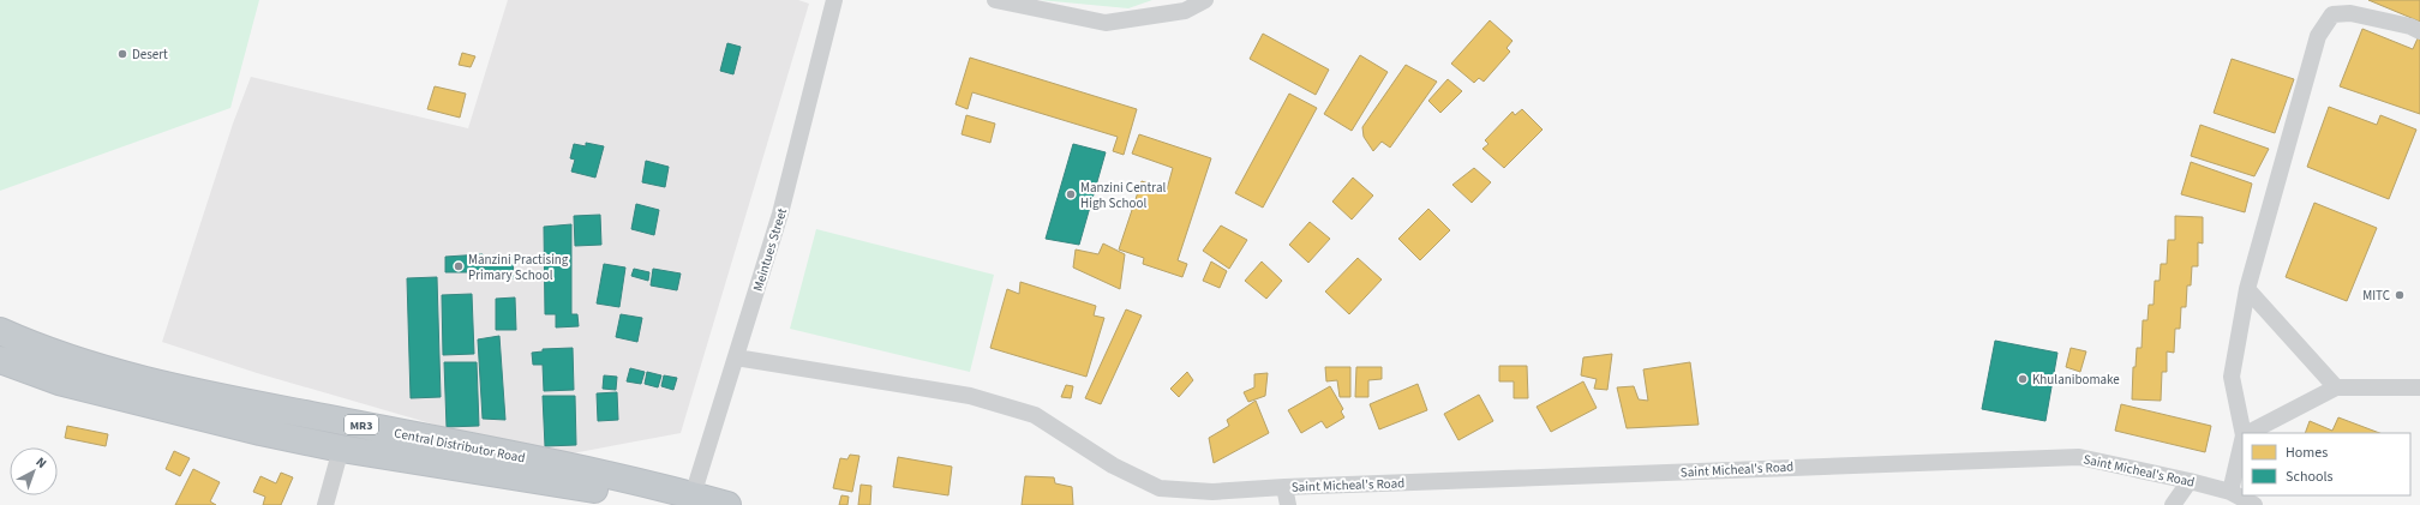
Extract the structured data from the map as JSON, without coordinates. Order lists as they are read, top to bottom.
{
  "streets": {
    "highway": ["MR3", "Central Distributor Road"],
    "street": ["Meintues Street", "Saint Micheal's Road"]
  },
  "crossings": [
    ["Meintues Street", "Central Distributor Road"],
    ["Meintues Street", "Saint Micheal's Road"]
  ],
  "places": [
    "Desert",
    "Manzini Central High School",
    "Manzini Practising Primary School",
    "MITC",
    "Khulanibomake"
  ],
  "legend": ["Homes", "Schools"],
  "north": "top right"
}
